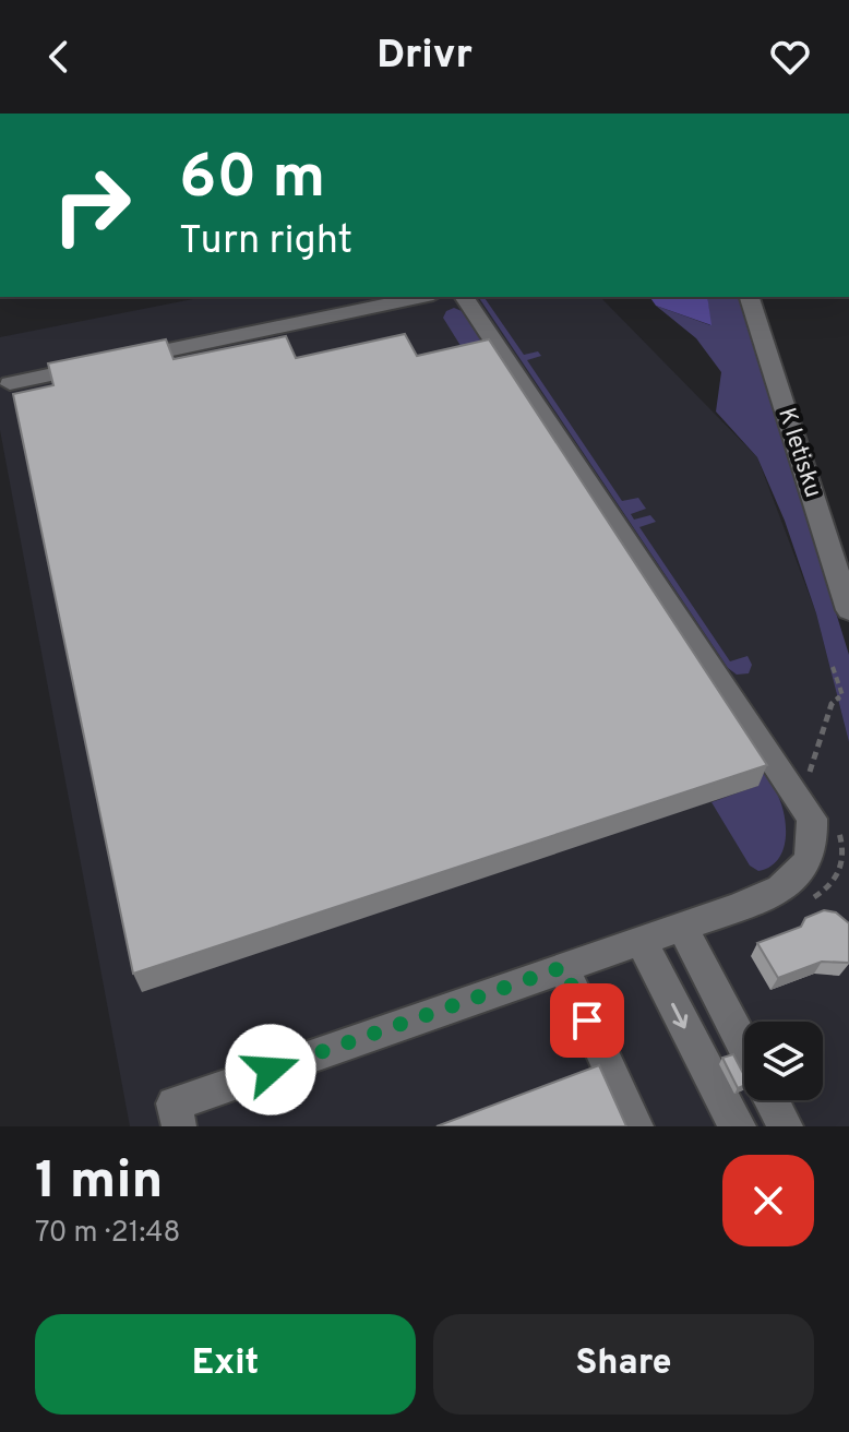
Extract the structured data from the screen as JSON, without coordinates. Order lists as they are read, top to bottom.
{
  "streets": {
    "street": ["K letisku"]
  },
  "page": {
    "header": "Drivr",
    "turn": ["60 m", "Turn right"],
    "heading": ["1 min", "70 m · 21:48"],
    "buttons": ["Exit", "Share"]
  }
}
